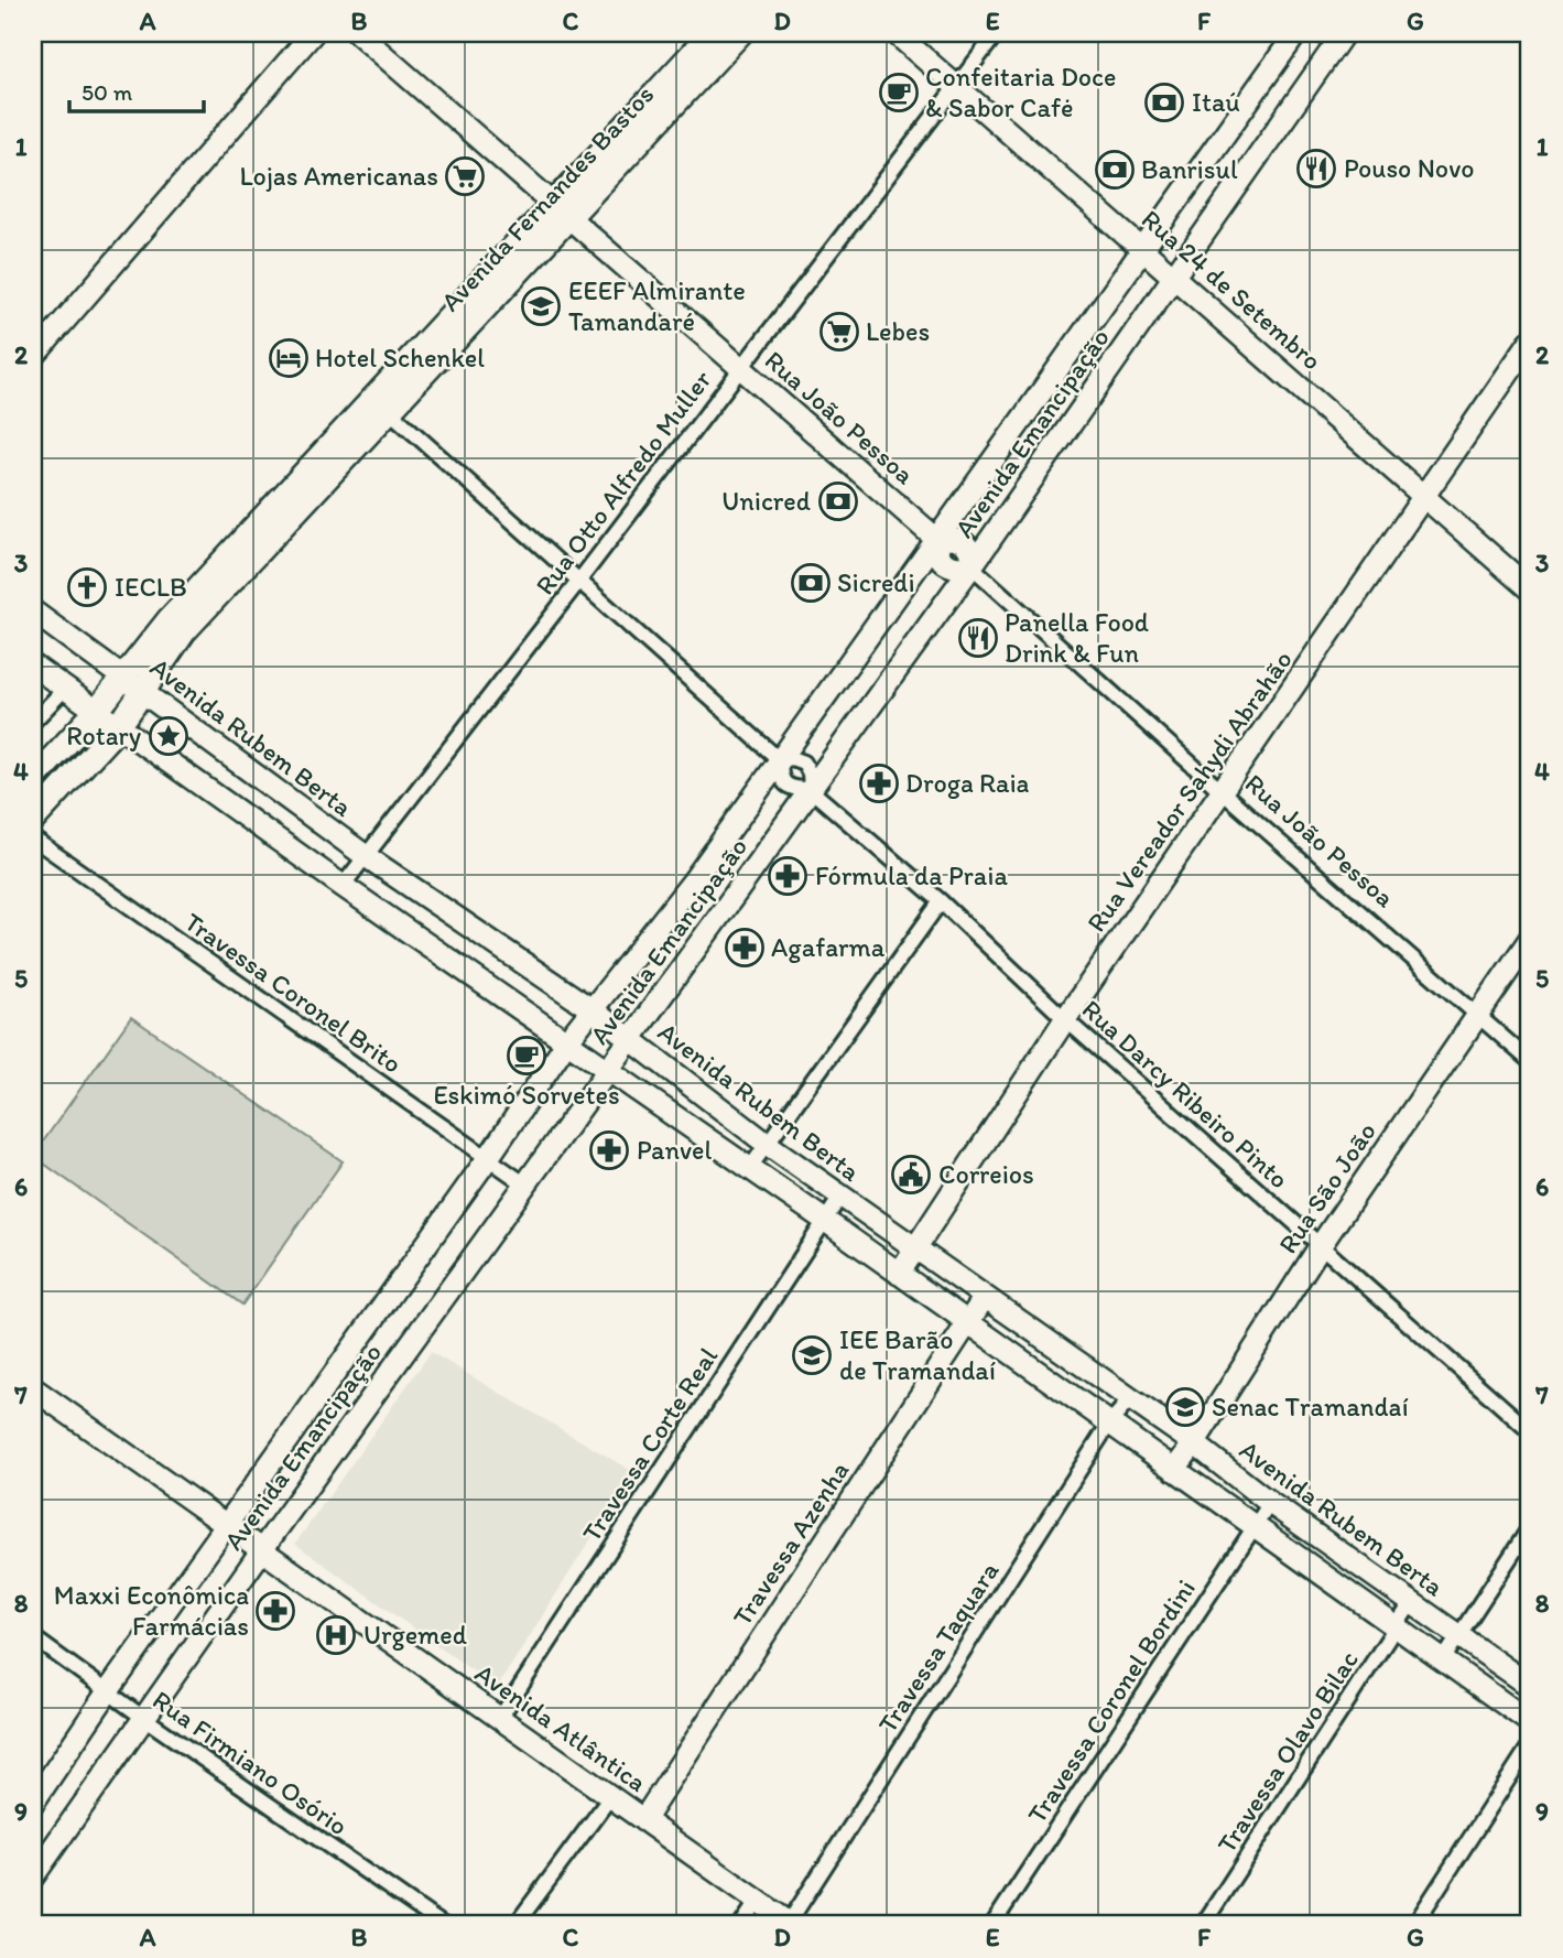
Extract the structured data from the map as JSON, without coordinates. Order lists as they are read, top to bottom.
{
  "streets": {
    "main road": [
      "Avenida Fernandes Bastos",
      "Rua 24 de Setembro",
      "Rua João Pessoa",
      "Avenida Emancipação",
      "Avenida Rubem Berta",
      "Rua Vereador Sahydi Abrahão",
      "Rua São João",
      "Travessa Azenha",
      "Avenida Atlântica"
    ],
    "street": [
      "Rua Otto Alfredo Muller",
      "Travessa Coronel Brito",
      "Rua Darcy Ribeiro Pinto",
      "Travessa Corte Real",
      "Travessa Taquara",
      "Travessa Coronel Bordini",
      "Travessa Olavo Bilac",
      "Rua Firmiano Osório"
    ]
  },
  "crossings": [
    ["Avenida Fernandes Bastos", "Rua João Pessoa"],
    ["Avenida Fernandes Bastos", "Avenida Rubem Berta"],
    ["Avenida Fernandes Bastos", "Rua Darcy Ribeiro Pinto"],
    ["Rua 24 de Setembro", "Avenida Emancipação"],
    ["Rua 24 de Setembro", "Rua Otto Alfredo Muller"],
    ["Rua 24 de Setembro", "Rua Vereador Sahydi Abrahão"],
    ["Rua João Pessoa", "Avenida Emancipação"],
    ["Rua João Pessoa", "Rua Otto Alfredo Muller"],
    ["Rua João Pessoa", "Rua Vereador Sahydi Abrahão"],
    ["Rua João Pessoa", "Rua São João"],
    ["Avenida Emancipação", "Avenida Rubem Berta"],
    ["Avenida Emancipação", "Travessa Coronel Brito"],
    ["Avenida Emancipação", "Rua Darcy Ribeiro Pinto"],
    ["Avenida Emancipação", "Avenida Atlântica"],
    ["Avenida Emancipação", "Rua Firmiano Osório"],
    ["Rua Otto Alfredo Muller", "Avenida Rubem Berta"],
    ["Rua Otto Alfredo Muller", "Rua Darcy Ribeiro Pinto"],
    ["Avenida Rubem Berta", "Rua Vereador Sahydi Abrahão"],
    ["Avenida Rubem Berta", "Rua São João"],
    ["Avenida Rubem Berta", "Travessa Corte Real"],
    ["Avenida Rubem Berta", "Travessa Azenha"],
    ["Avenida Rubem Berta", "Travessa Taquara"],
    ["Avenida Rubem Berta", "Travessa Coronel Bordini"],
    ["Avenida Rubem Berta", "Travessa Olavo Bilac"],
    ["Rua Vereador Sahydi Abrahão", "Rua Darcy Ribeiro Pinto"],
    ["Rua Darcy Ribeiro Pinto", "Rua São João"],
    ["Travessa Corte Real", "Avenida Atlântica"],
    ["Travessa Azenha", "Avenida Atlântica"],
    ["Travessa Taquara", "Avenida Atlântica"]
  ],
  "places": {
    "cafe": ["Confeitaria Doce & Sabor Cafė", "Eskimó Sorvetes"],
    "bank": [
      "Itaú",
      "Banrisul",
      "Unicred",
      "Sicredi"
    ],
    "restaurant": ["Pouso Novo", "Panella Food Drink & Fun"],
    "supermarket": ["Lojas Americanas", "Lebes"],
    "school or university": ["EEEF Almirante Tamandaré", "IEE Barão de Tramandaí", "Senac Tramandaí"],
    "hotel": ["Hotel Schenkel"],
    "church": ["IECLB"],
    "place": ["Rotary"],
    "pharmacy": [
      "Droga Raia",
      "Fórmula da Praia",
      "Agafarma",
      "Panvel",
      "Maxxi Econômica Farmácias"
    ],
    "public building": ["Correios"],
    "hospital": ["Urgemed"]
  },
  "scale_bar": "50 m",
  "grid": {
    "columns": [
      "A",
      "B",
      "C",
      "D",
      "E",
      "F",
      "G"
    ],
    "rows": [
      "1",
      "2",
      "3",
      "4",
      "5",
      "6",
      "7",
      "8",
      "9"
    ]
  }
}
